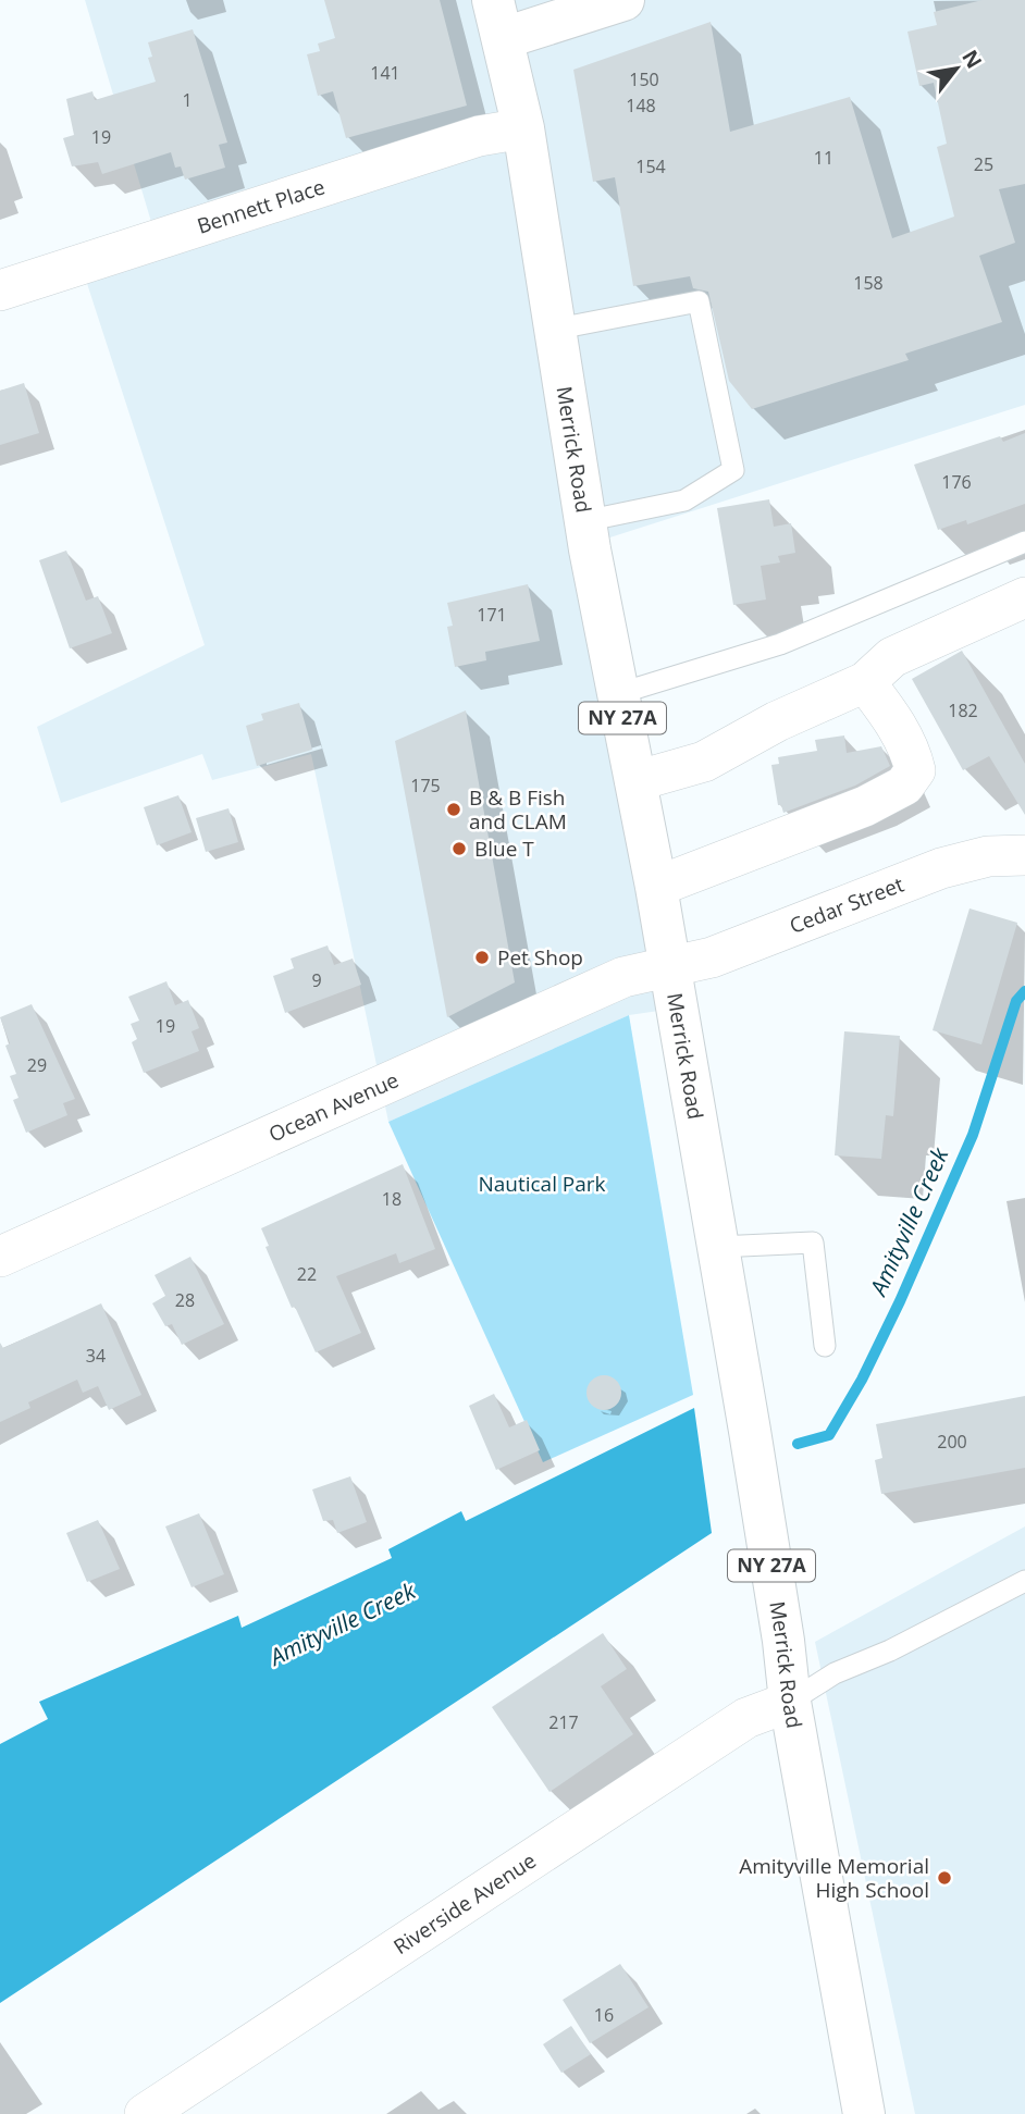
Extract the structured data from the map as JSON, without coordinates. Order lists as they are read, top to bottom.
{
  "streets": {
    "main road": ["Merrick Road", "NY 27A"],
    "street": [
      "Bennett Place",
      "Cedar Street",
      "Ocean Avenue",
      "Riverside Avenue"
    ]
  },
  "crossings": [
    ["Bennett Place", "Merrick Road"],
    ["Merrick Road", "Cedar Street"],
    ["Merrick Road", "Ocean Avenue"],
    ["Merrick Road", "Riverside Avenue"],
    ["Cedar Street", "Ocean Avenue"]
  ],
  "water": ["Amityville Creek"],
  "parks": ["Nautical Park"],
  "places": [
    "B & B Fish and CLAM",
    "Blue T",
    "Pet Shop",
    "Amityville Memorial High School"
  ],
  "house_numbers": [
    "141",
    "150",
    "1",
    "148",
    "19",
    "11",
    "25",
    "154",
    "158",
    "176",
    "171",
    "182",
    "175",
    "9",
    "19",
    "29",
    "18",
    "22",
    "28",
    "34",
    "200",
    "217",
    "16"
  ],
  "north": "top right"
}
